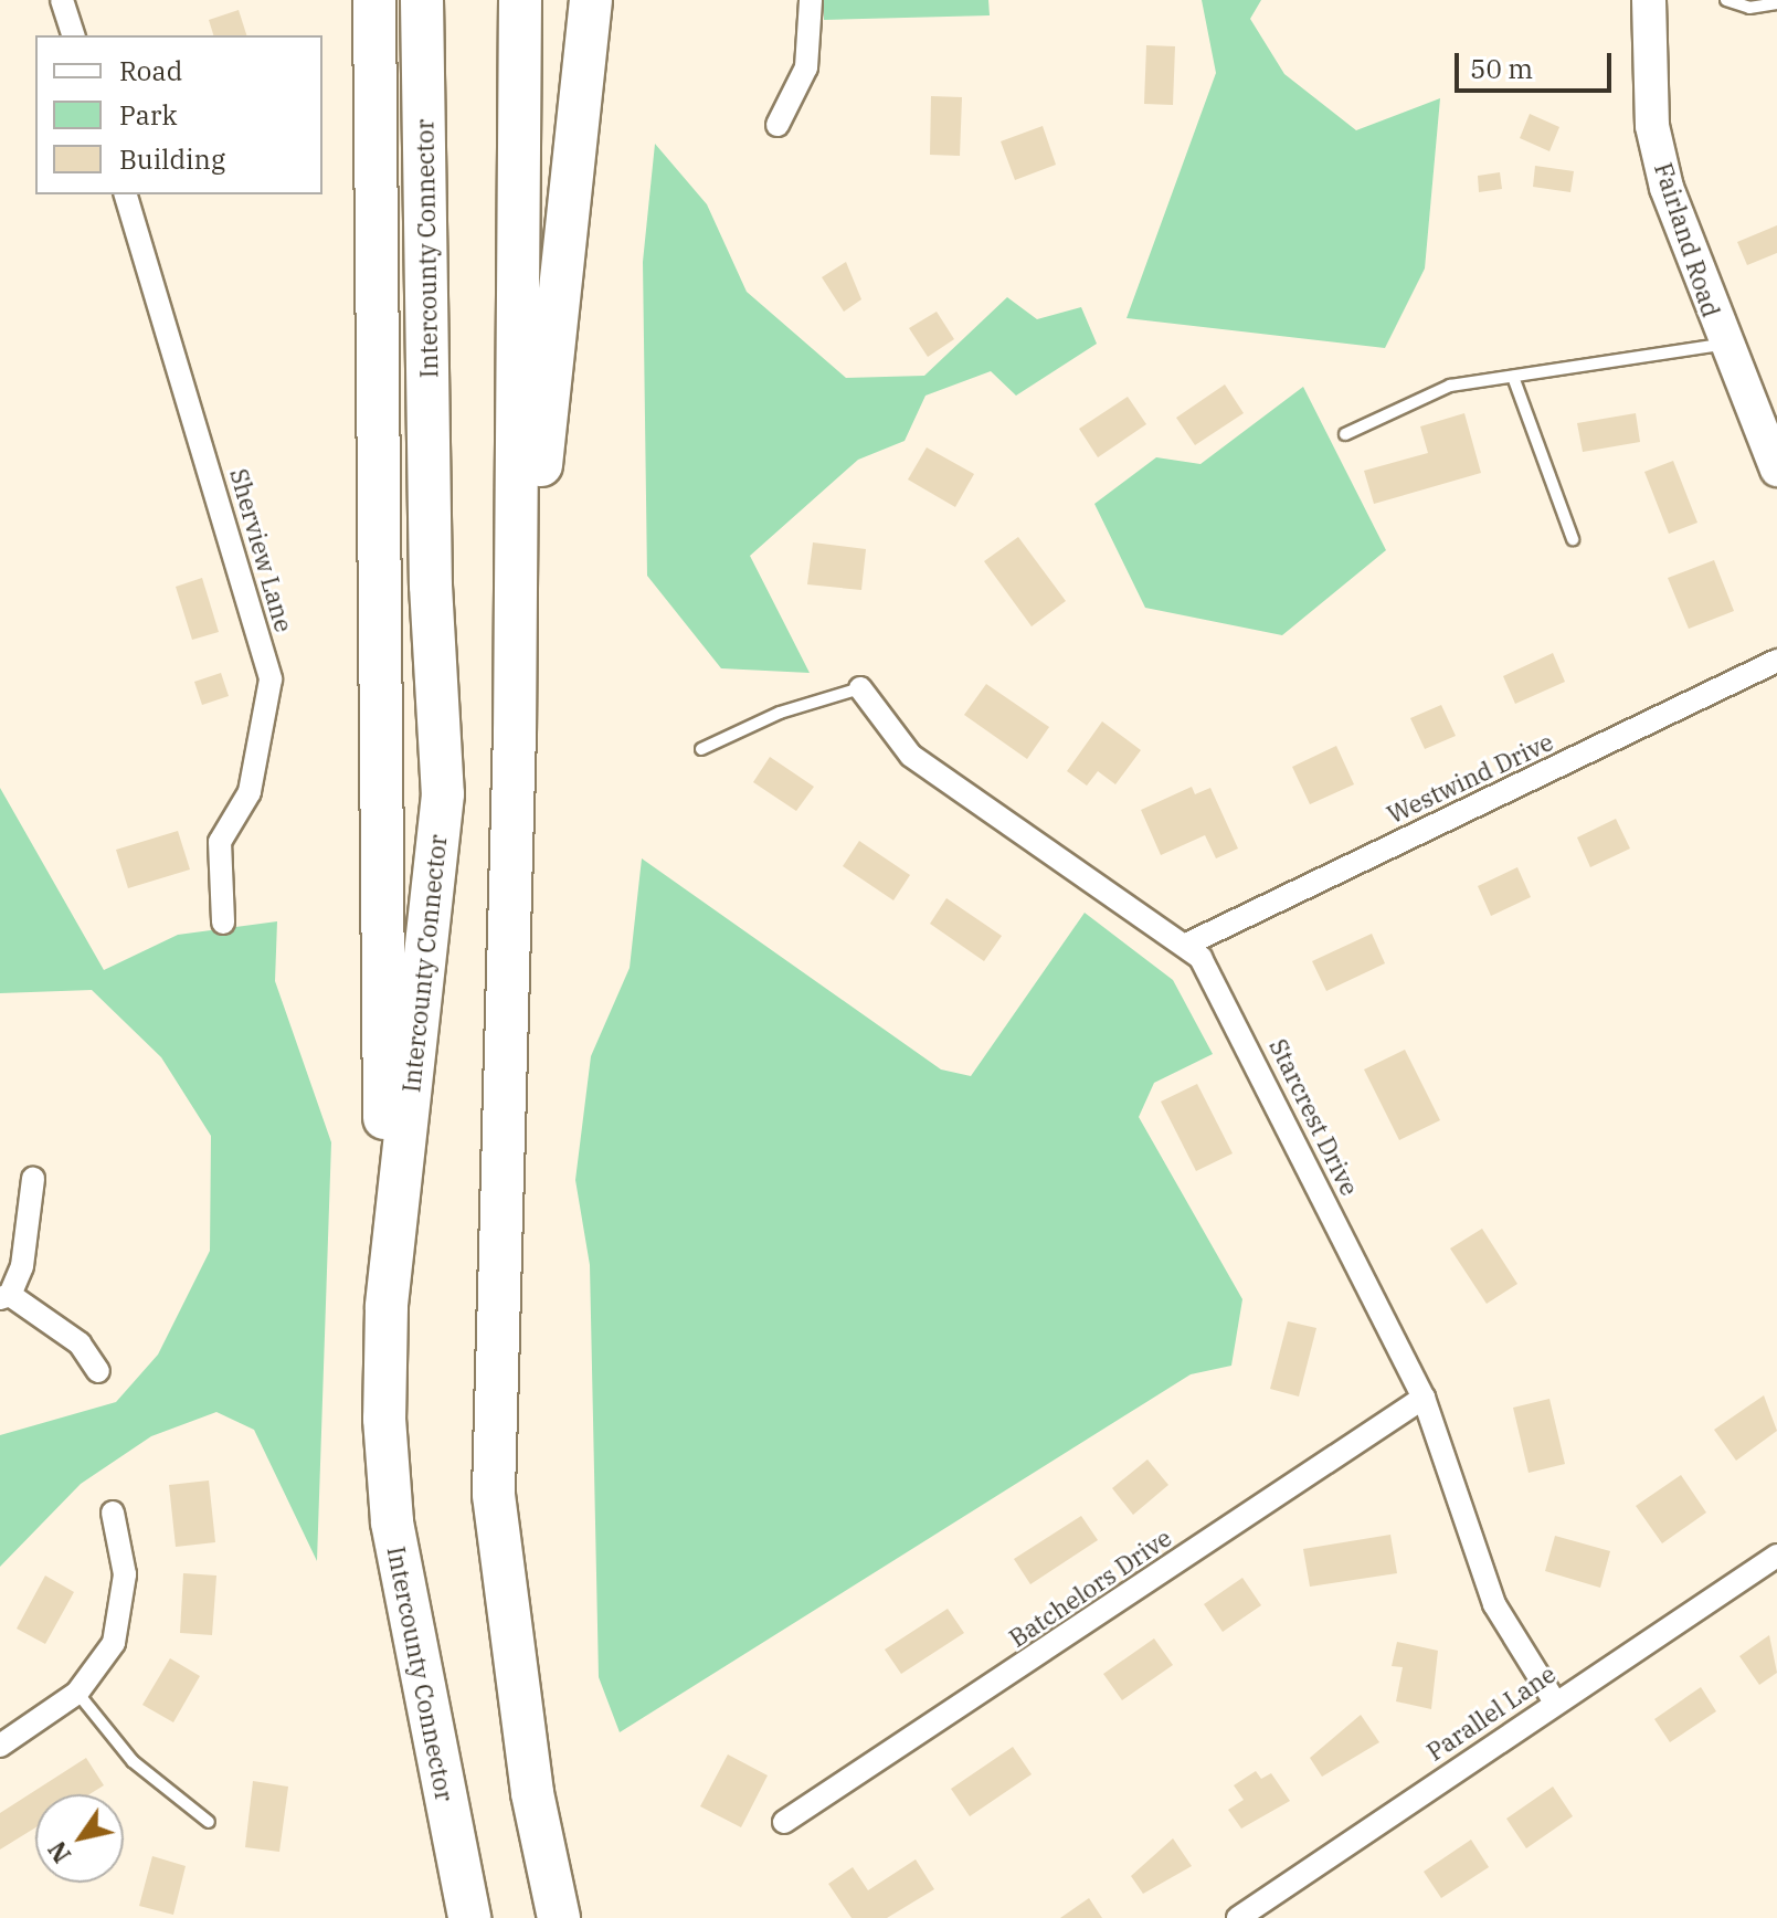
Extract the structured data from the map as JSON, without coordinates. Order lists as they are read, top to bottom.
{
  "streets": {
    "highway": ["Intercounty Connector"],
    "main road": ["Fairland Road"],
    "street": [
      "Sherview Lane",
      "Westwind Drive",
      "Starcrest Drive",
      "Batchelors Drive",
      "Parallel Lane"
    ]
  },
  "crossings": [
    ["Westwind Drive", "Starcrest Drive"],
    ["Starcrest Drive", "Batchelors Drive"],
    ["Starcrest Drive", "Parallel Lane"]
  ],
  "legend": ["Road", "Park", "Building"],
  "scale_bar": "50 m",
  "north": "bottom left"
}
